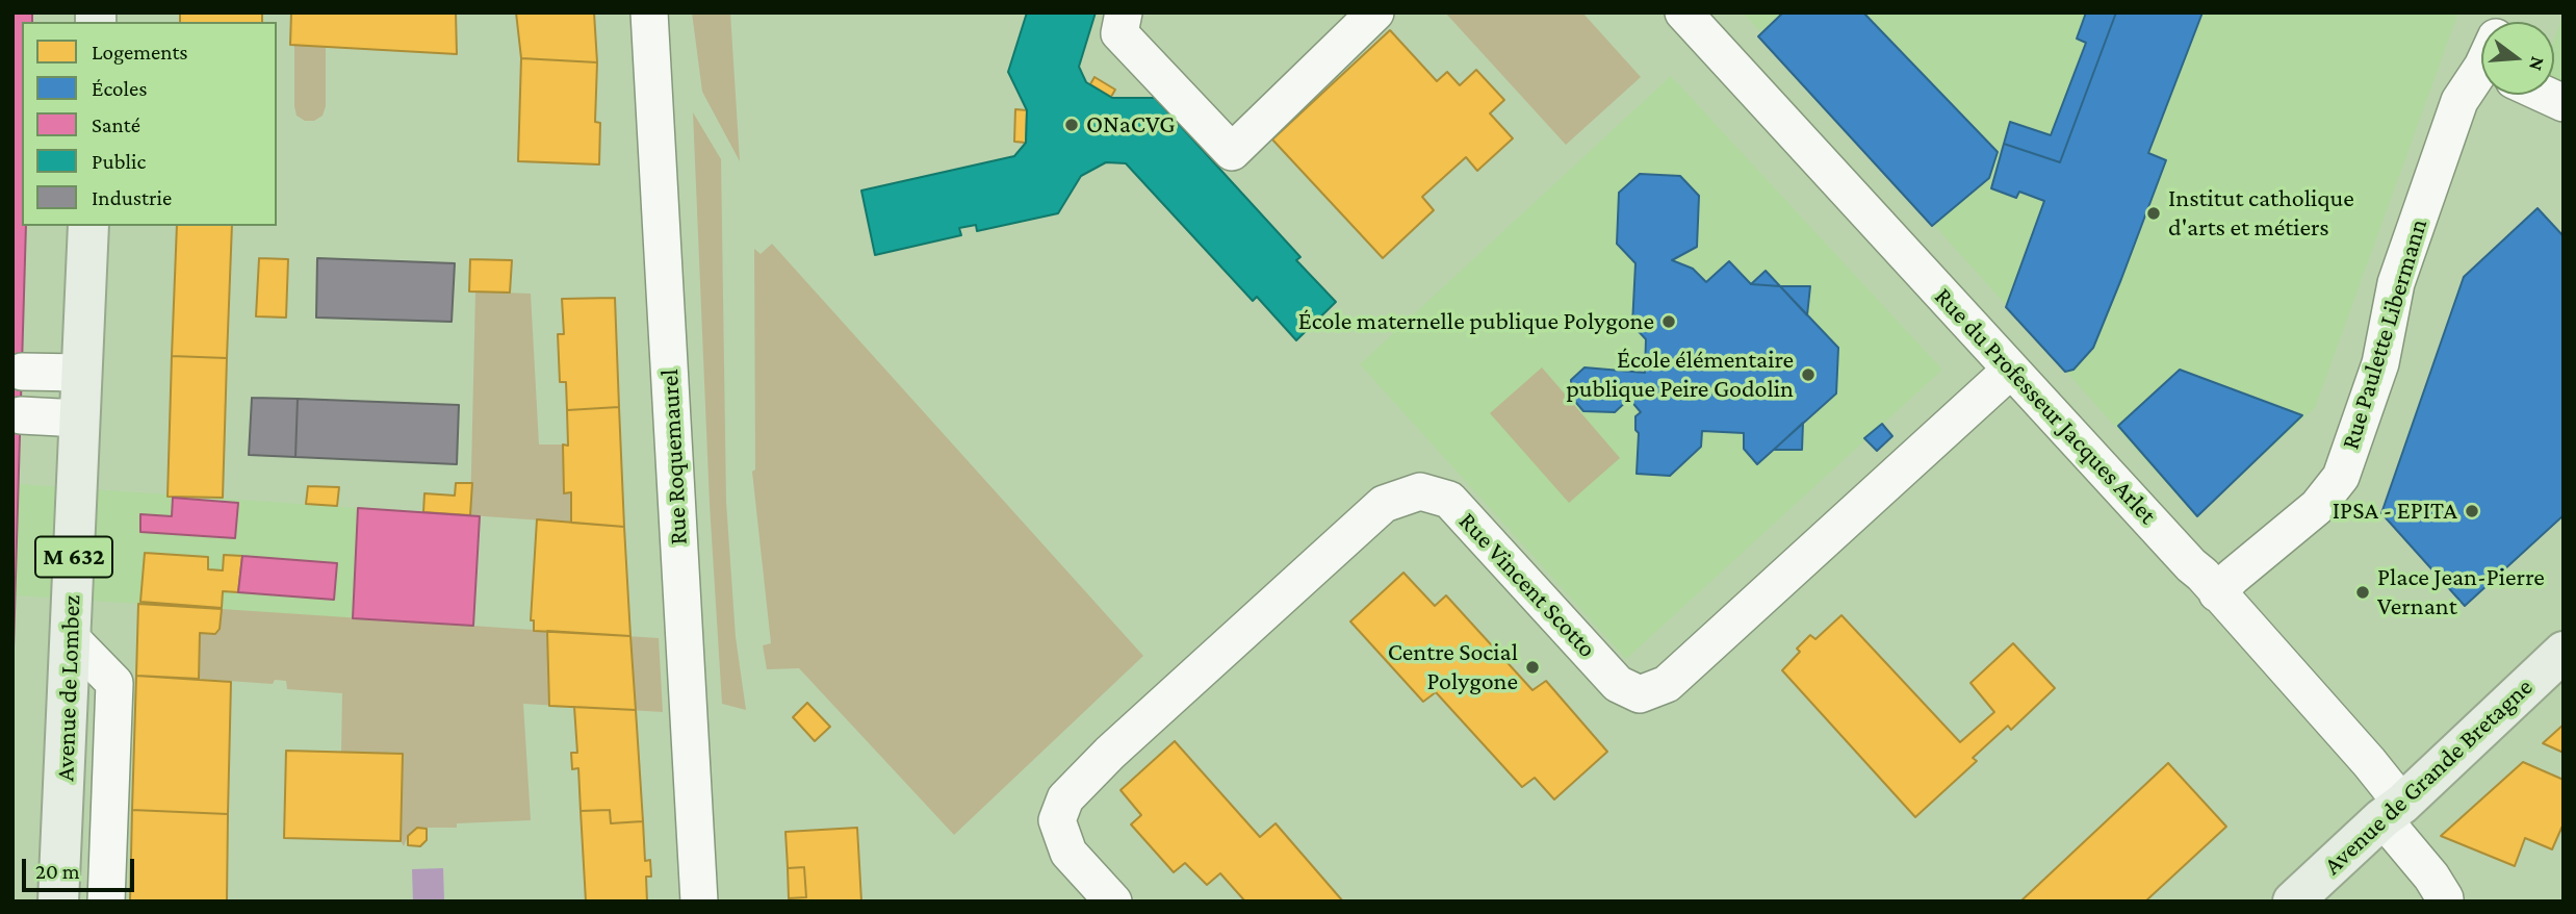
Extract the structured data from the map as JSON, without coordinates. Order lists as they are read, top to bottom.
{
  "streets": {
    "main road": ["M 632", "Avenue de Lombez", "Avenue de Grande Bretagne"],
    "street": [
      "Rue Paulette Libermann",
      "Rue du Professeur Jacques Arlet",
      "Rue Roquemaurel",
      "Rue Vincent Scotto"
    ]
  },
  "crossings": [
    ["Rue Paulette Libermann", "Rue du Professeur Jacques Arlet"],
    ["Rue du Professeur Jacques Arlet", "Rue Vincent Scotto"],
    ["Rue du Professeur Jacques Arlet", "Avenue de Grande Bretagne"]
  ],
  "places": [
    "ONaCVG",
    "Institut catholique d'arts et métiers",
    "École maternelle publique Polygone",
    "École élémentaire publique Peire Godolin",
    "IPSA - EPITA",
    "Place Jean-Pierre Vernant",
    "Centre Social Polygone"
  ],
  "legend": [
    "Logements",
    "Écoles",
    "Santé",
    "Public",
    "Industrie"
  ],
  "scale_bar": "20 m",
  "north": "right"
}
